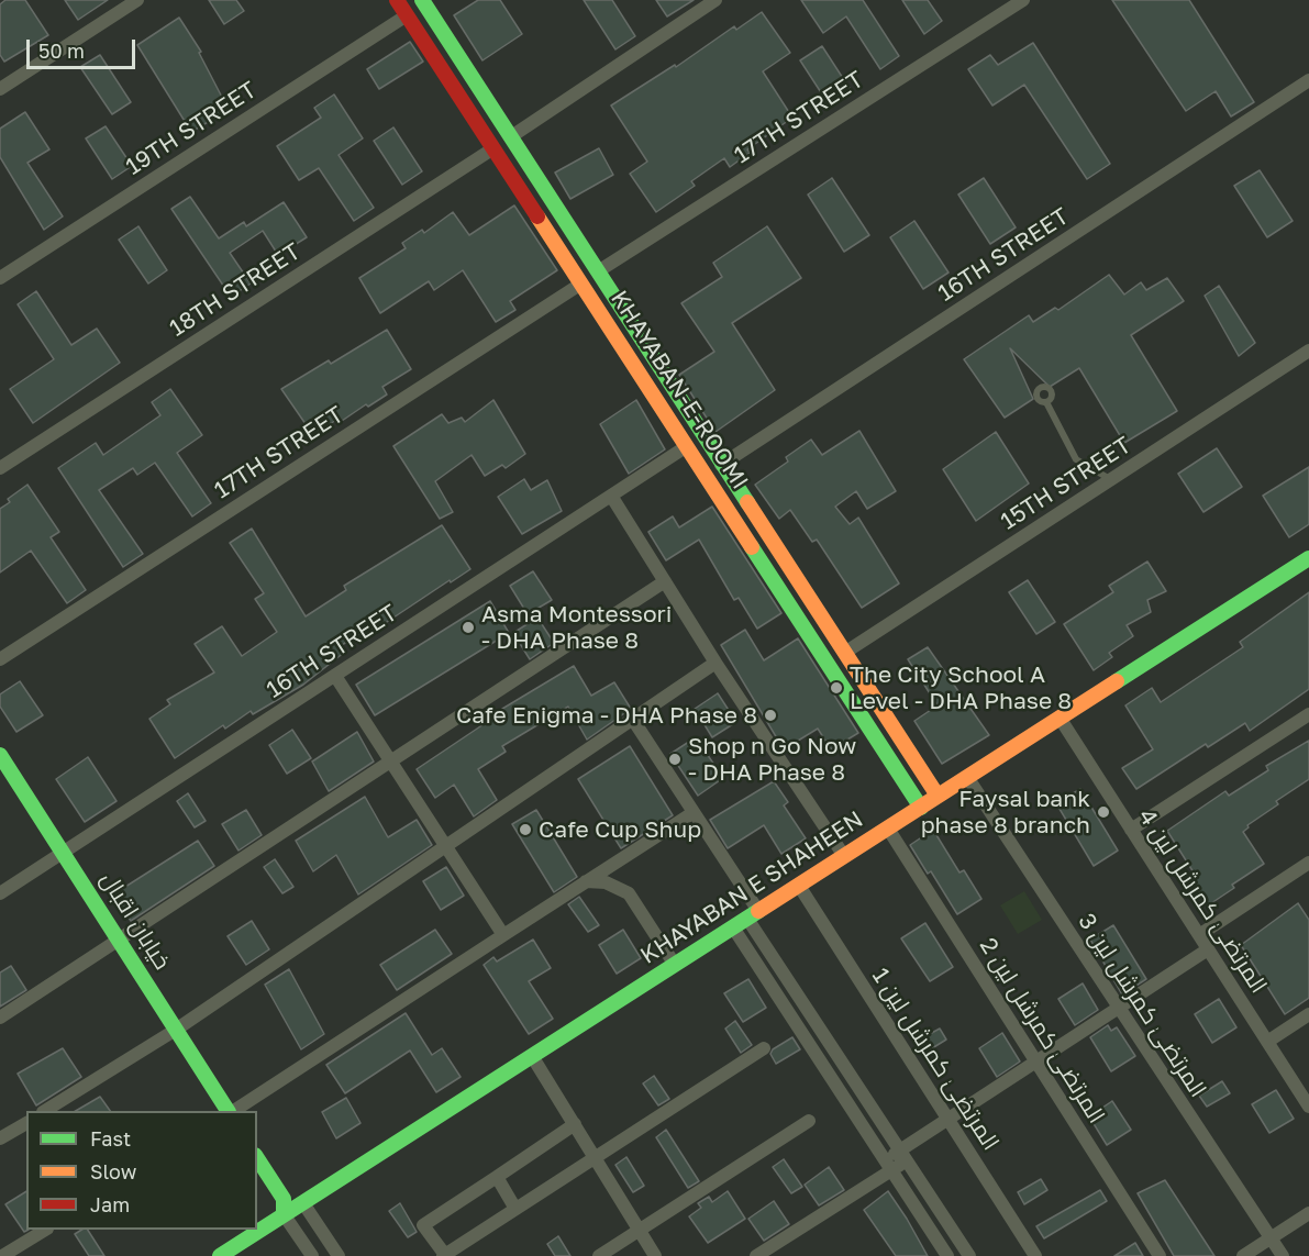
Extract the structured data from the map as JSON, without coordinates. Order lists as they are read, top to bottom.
{
  "streets": {
    "street": [
      "17TH STREET",
      "19TH STREET",
      "16TH STREET",
      "18TH STREET",
      "KHAYABAN-E-ROOMI",
      "15TH STREET",
      "KHAYABAN E SHAHEEN",
      "المرتضیٰ کمرشل لین 4",
      "خیابان اقبال",
      "المرتضیٰ کمرشل لین 3",
      "المرتضیٰ کمرشل لین 2",
      "المرتضیٰ کمرشل لین 1"
    ]
  },
  "crossings": [
    ["17TH STREET", "KHAYABAN-E-ROOMI"],
    ["19TH STREET", "KHAYABAN-E-ROOMI"],
    ["16TH STREET", "KHAYABAN-E-ROOMI"],
    ["16TH STREET", "خیابان اقبال"],
    ["18TH STREET", "KHAYABAN-E-ROOMI"],
    ["KHAYABAN-E-ROOMI", "15TH STREET"],
    ["KHAYABAN-E-ROOMI", "KHAYABAN E SHAHEEN"],
    ["KHAYABAN E SHAHEEN", "المرتضیٰ کمرشل لین 4"],
    ["KHAYABAN E SHAHEEN", "المرتضیٰ کمرشل لین 3"],
    ["KHAYABAN E SHAHEEN", "المرتضیٰ کمرشل لین 2"],
    ["KHAYABAN E SHAHEEN", "المرتضیٰ کمرشل لین 1"]
  ],
  "places": [
    "Asma Montessori - DHA Phase 8",
    "The City School A Level - DHA Phase 8",
    "Cafe Enigma - DHA Phase 8",
    "Shop n Go Now - DHA Phase 8",
    "Faysal bank phase 8 branch",
    "Cafe Cup Shup"
  ],
  "legend": ["Fast", "Slow", "Jam"],
  "scale_bar": "50 m"
}
